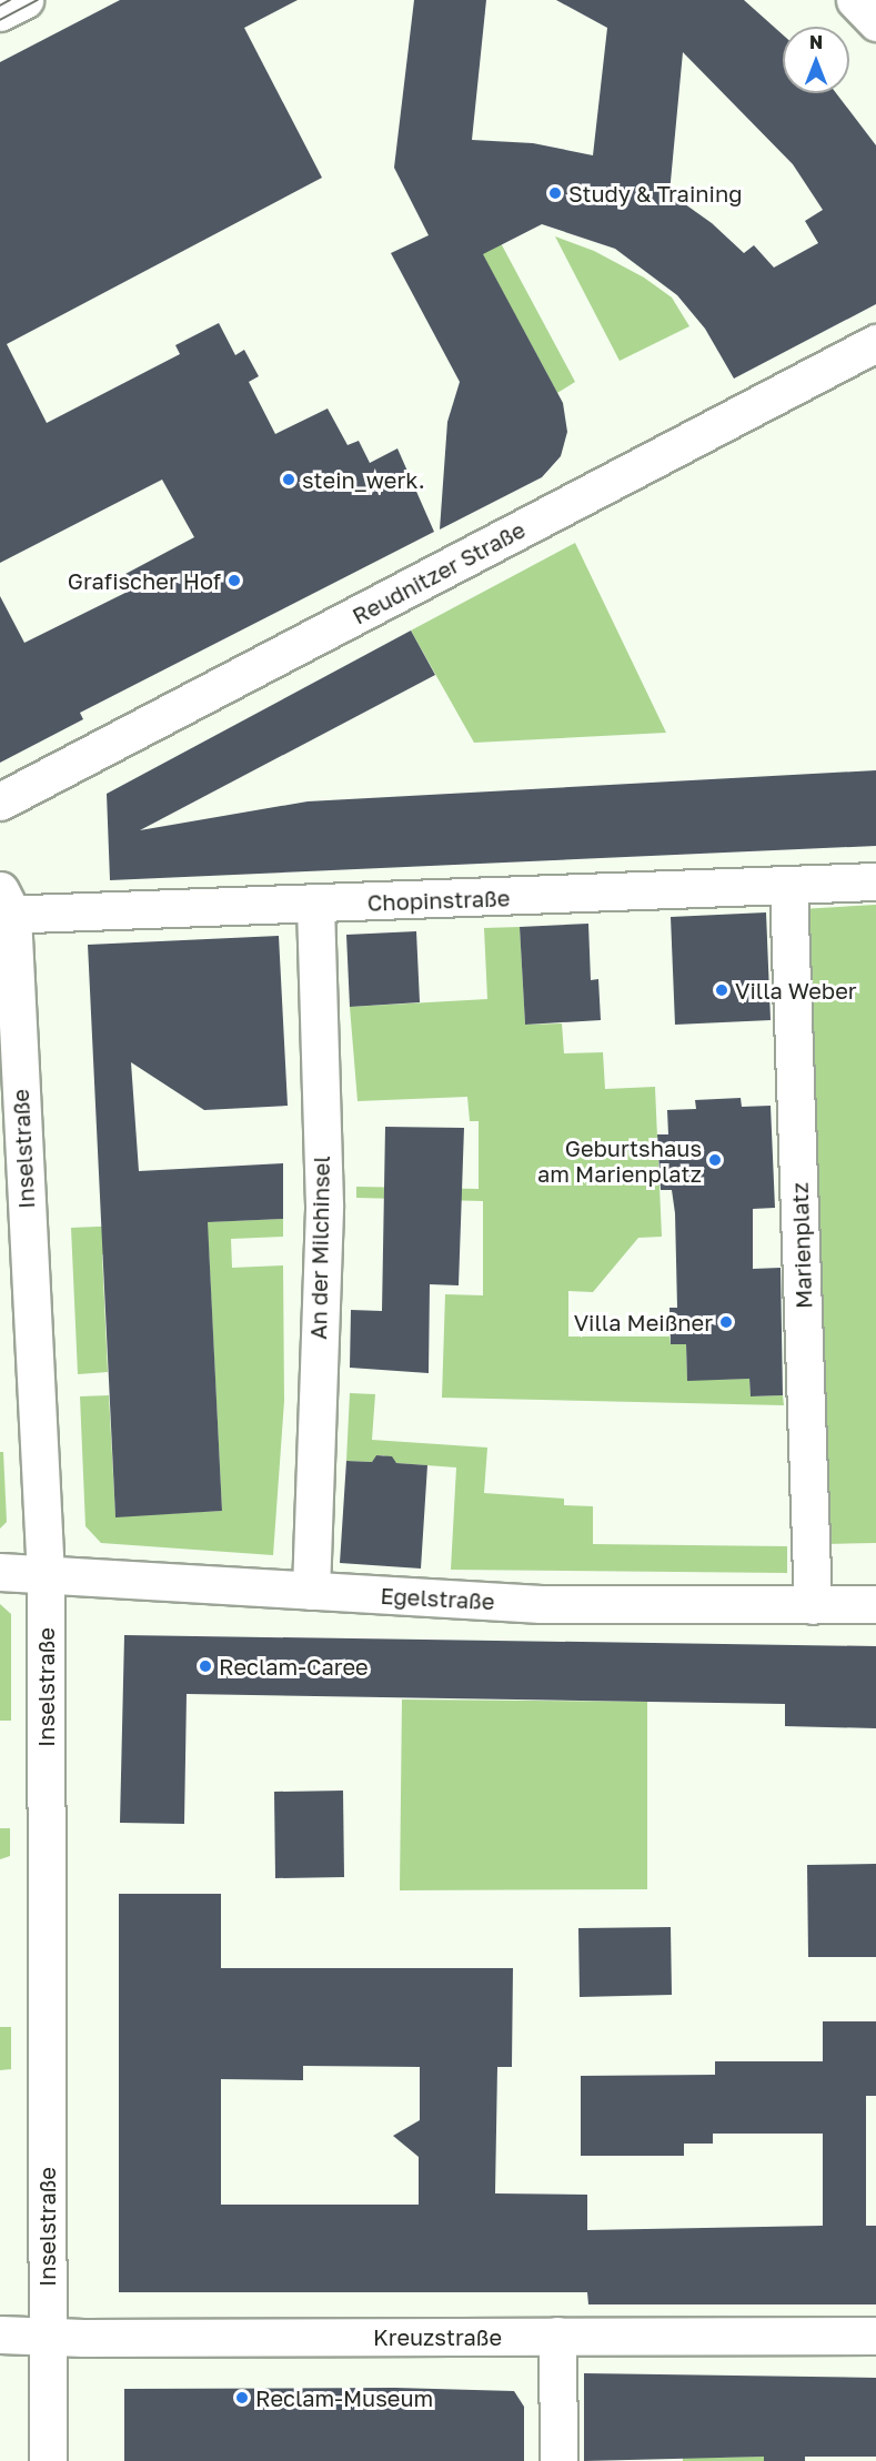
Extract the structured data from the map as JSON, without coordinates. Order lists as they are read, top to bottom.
{
  "streets": {
    "street": [
      "Reudnitzer Straße",
      "Chopinstraße",
      "Inselstraße",
      "Marienplatz",
      "An der Milchinsel",
      "Egelstraße",
      "Kreuzstraße"
    ]
  },
  "crossings": [
    ["Chopinstraße", "Inselstraße"],
    ["Chopinstraße", "Marienplatz"],
    ["Chopinstraße", "An der Milchinsel"],
    ["Inselstraße", "Egelstraße"],
    ["Inselstraße", "Kreuzstraße"],
    ["Marienplatz", "Egelstraße"],
    ["An der Milchinsel", "Egelstraße"]
  ],
  "places": [
    "Study & Training",
    "stein_werk.",
    "Grafischer Hof",
    "Villa Weber",
    "Geburtshaus am Marienplatz",
    "Villa Meißner",
    "Reclam-Caree",
    "Reclam-Museum"
  ],
  "north": "top"
}
